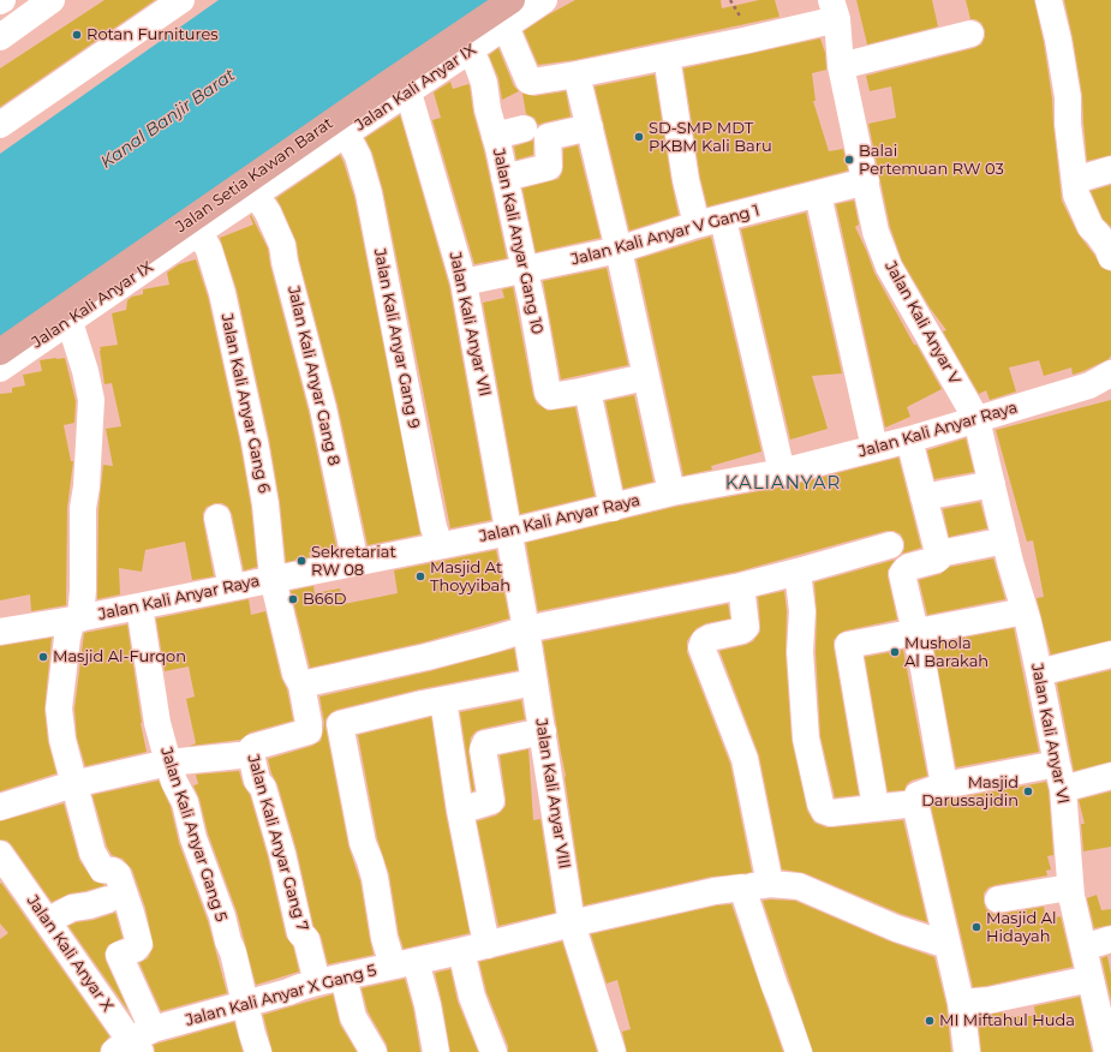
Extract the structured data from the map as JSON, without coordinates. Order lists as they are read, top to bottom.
{
  "streets": {
    "main road": ["Jalan Setia Kawan Barat"],
    "street": [
      "Jalan Kali Anyar IX",
      "Jalan Kali Anyar V Gang 1",
      "Jalan Kali Anyar Gang 10",
      "Jalan Kali Anyar V",
      "Jalan Kali Anyar VII",
      "Jalan Kali Anyar Gang 9",
      "Jalan Kali Anyar Gang 8",
      "Jalan Kali Anyar Gang 6",
      "Jalan Kali Anyar Raya",
      "Jalan Kali Anyar VI",
      "Jalan Kali Anyar VIII",
      "Jalan Kali Anyar Gang 5",
      "Jalan Kali Anyar Gang 7",
      "Jalan Kali Anyar X",
      "Jalan Kali Anyar X Gang 5"
    ]
  },
  "crossings": [
    ["Jalan Kali Anyar IX", "Jalan Kali Anyar Gang 10"],
    ["Jalan Kali Anyar IX", "Jalan Kali Anyar VII"],
    ["Jalan Kali Anyar IX", "Jalan Kali Anyar Gang 9"],
    ["Jalan Kali Anyar IX", "Jalan Kali Anyar Gang 8"],
    ["Jalan Kali Anyar IX", "Jalan Kali Anyar Gang 6"],
    ["Jalan Kali Anyar V Gang 1", "Jalan Kali Anyar Gang 10"],
    ["Jalan Kali Anyar V Gang 1", "Jalan Kali Anyar V"],
    ["Jalan Kali Anyar V Gang 1", "Jalan Kali Anyar VII"],
    ["Jalan Kali Anyar V", "Jalan Kali Anyar Raya"],
    ["Jalan Kali Anyar V", "Jalan Kali Anyar VI"],
    ["Jalan Kali Anyar VII", "Jalan Kali Anyar Raya"],
    ["Jalan Kali Anyar VII", "Jalan Kali Anyar VIII"],
    ["Jalan Kali Anyar Gang 9", "Jalan Kali Anyar Raya"],
    ["Jalan Kali Anyar Gang 8", "Jalan Kali Anyar Raya"],
    ["Jalan Kali Anyar Gang 6", "Jalan Kali Anyar Raya"],
    ["Jalan Kali Anyar Raya", "Jalan Kali Anyar VI"],
    ["Jalan Kali Anyar Raya", "Jalan Kali Anyar VIII"],
    ["Jalan Kali Anyar Raya", "Jalan Kali Anyar Gang 5"],
    ["Jalan Kali Anyar VIII", "Jalan Kali Anyar X Gang 5"],
    ["Jalan Kali Anyar Gang 5", "Jalan Kali Anyar X Gang 5"],
    ["Jalan Kali Anyar Gang 7", "Jalan Kali Anyar X Gang 5"],
    ["Jalan Kali Anyar X", "Jalan Kali Anyar X Gang 5"]
  ],
  "districts": ["KALIANYAR"],
  "water": ["Kanal Banjir Barat"],
  "places": [
    "Rotan Furnitures",
    "SD-SMP MDT PKBM Kali Baru",
    "Balai Pertemuan RW 03",
    "Sekretariat RW 08",
    "Masjid At Thoyyibah",
    "B66D",
    "Mushola Al Barakah",
    "Masjid Al-Furqon",
    "Masjid Darussajidin",
    "Masjid Al Hidayah",
    "MI Miftahul Huda"
  ]
}
